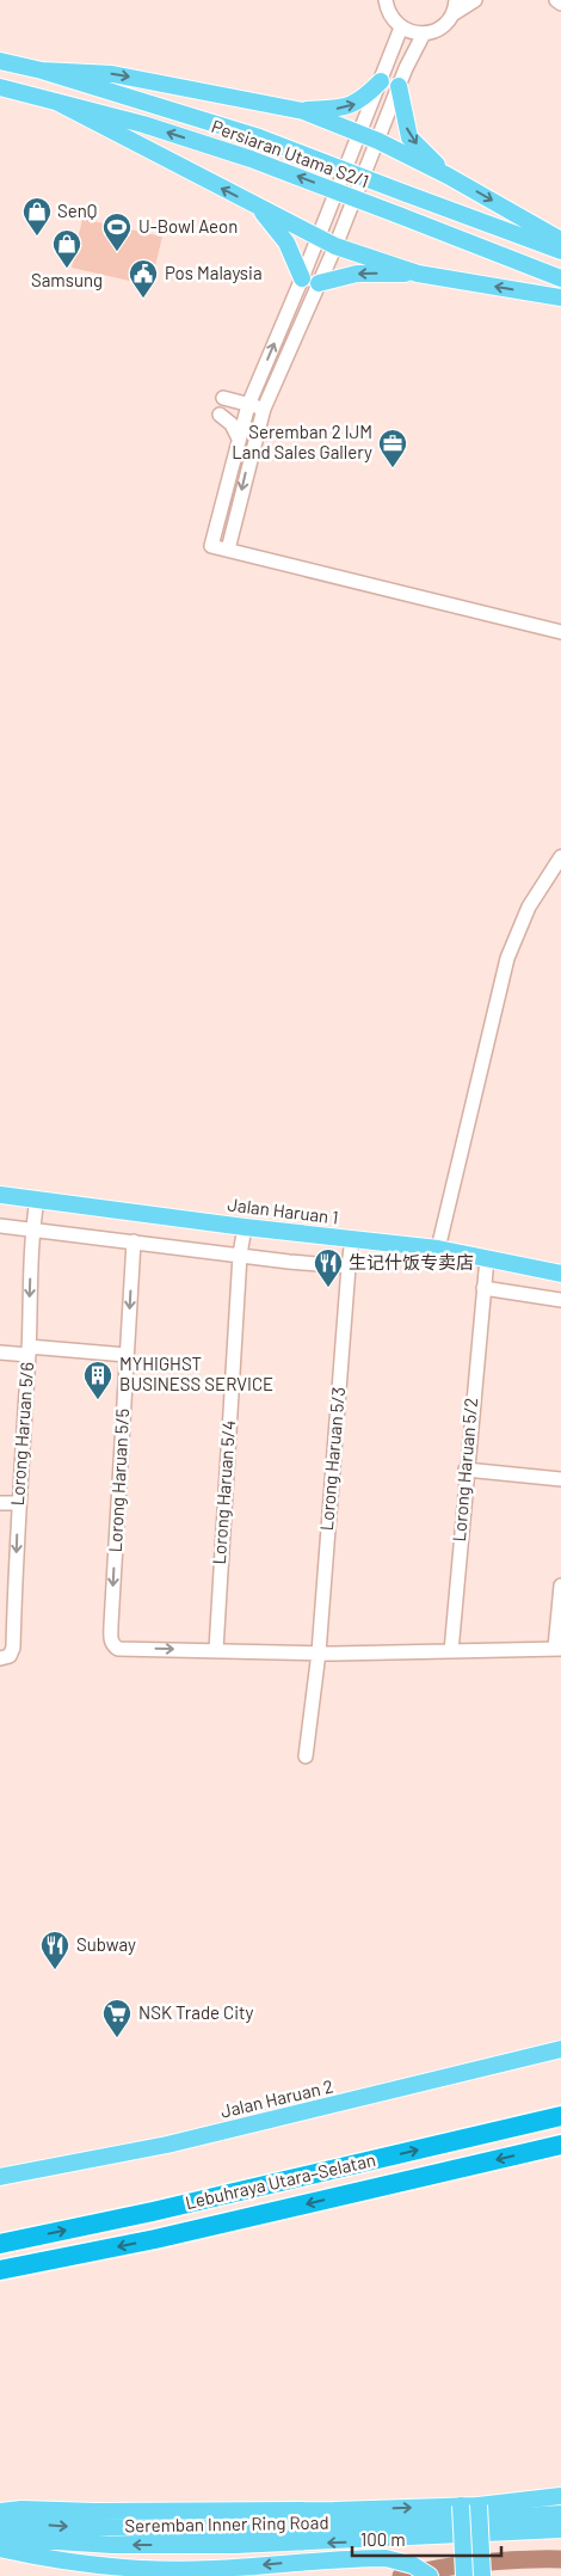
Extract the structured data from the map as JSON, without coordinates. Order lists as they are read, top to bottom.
{
  "streets": {
    "highway": ["Lebuhraya Utara–Selatan"],
    "main road": [
      "Persiaran Utama S2/1",
      "Jalan Haruan 1",
      "Jalan Haruan 2",
      "Seremban Inner Ring Road"
    ],
    "street": [
      "Lorong Haruan 5/6",
      "Lorong Haruan 5/3",
      "Lorong Haruan 5/2",
      "Lorong Haruan 5/5",
      "Lorong Haruan 5/4"
    ]
  },
  "crossings": [
    ["Jalan Haruan 1", "Lorong Haruan 5/6"],
    ["Jalan Haruan 1", "Lorong Haruan 5/3"],
    ["Jalan Haruan 1", "Lorong Haruan 5/2"],
    ["Jalan Haruan 1", "Lorong Haruan 5/4"],
    ["Lorong Haruan 5/5", "Lorong Haruan 5/4"]
  ],
  "one_way": ["Lorong Haruan 5/6", "Lorong Haruan 5/5"],
  "places": {
    "shop": ["SenQ", "Samsung"],
    "sports": ["U-Bowl Aeon"],
    "public building": ["Pos Malaysia"],
    "office": ["Seremban 2 IJM Land Sales Gallery"],
    "restaurant": ["生记什饭专卖店", "Subway"],
    "building": ["MYHIGHST BUSINESS SERVICE"],
    "supermarket": ["NSK Trade City"]
  },
  "scale_bar": "100 m"
}
